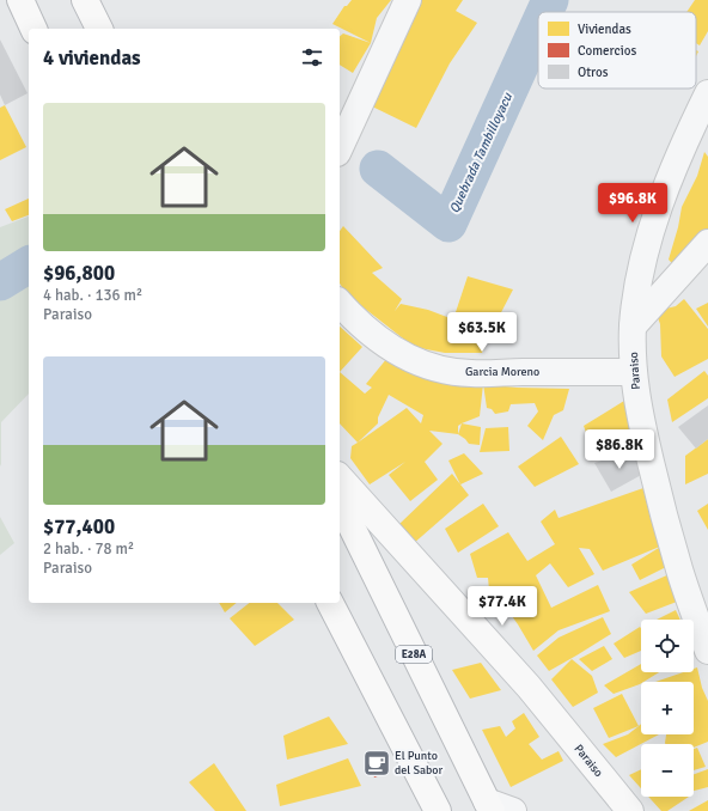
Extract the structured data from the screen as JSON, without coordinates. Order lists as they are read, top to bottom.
{
  "streets": {
    "main road": ["Paraiso", "E28A"],
    "street": ["Garcia Moreno"]
  },
  "crossings": [
    ["Paraiso", "Garcia Moreno"]
  ],
  "water": ["Quebrada Tambilloyacu"],
  "places": {
    "cafe": ["El Punto del Sabor"]
  },
  "legend": ["Viviendas", "Comercios", "Otros"],
  "page": {
    "heading": "4 viviendas",
    "list": [
      {
        "name": "$96,800",
        "note": "4 hab. · 136 m² · Paraiso"
      },
      {
        "name": "$77,400",
        "note": "2 hab. · 78 m² · Paraiso"
      }
    ],
    "price": [
      "$96.8K",
      "$63.5K",
      "$86.8K",
      "$77.4K"
    ],
    "map_buttons": ["+", "−"]
  }
}
